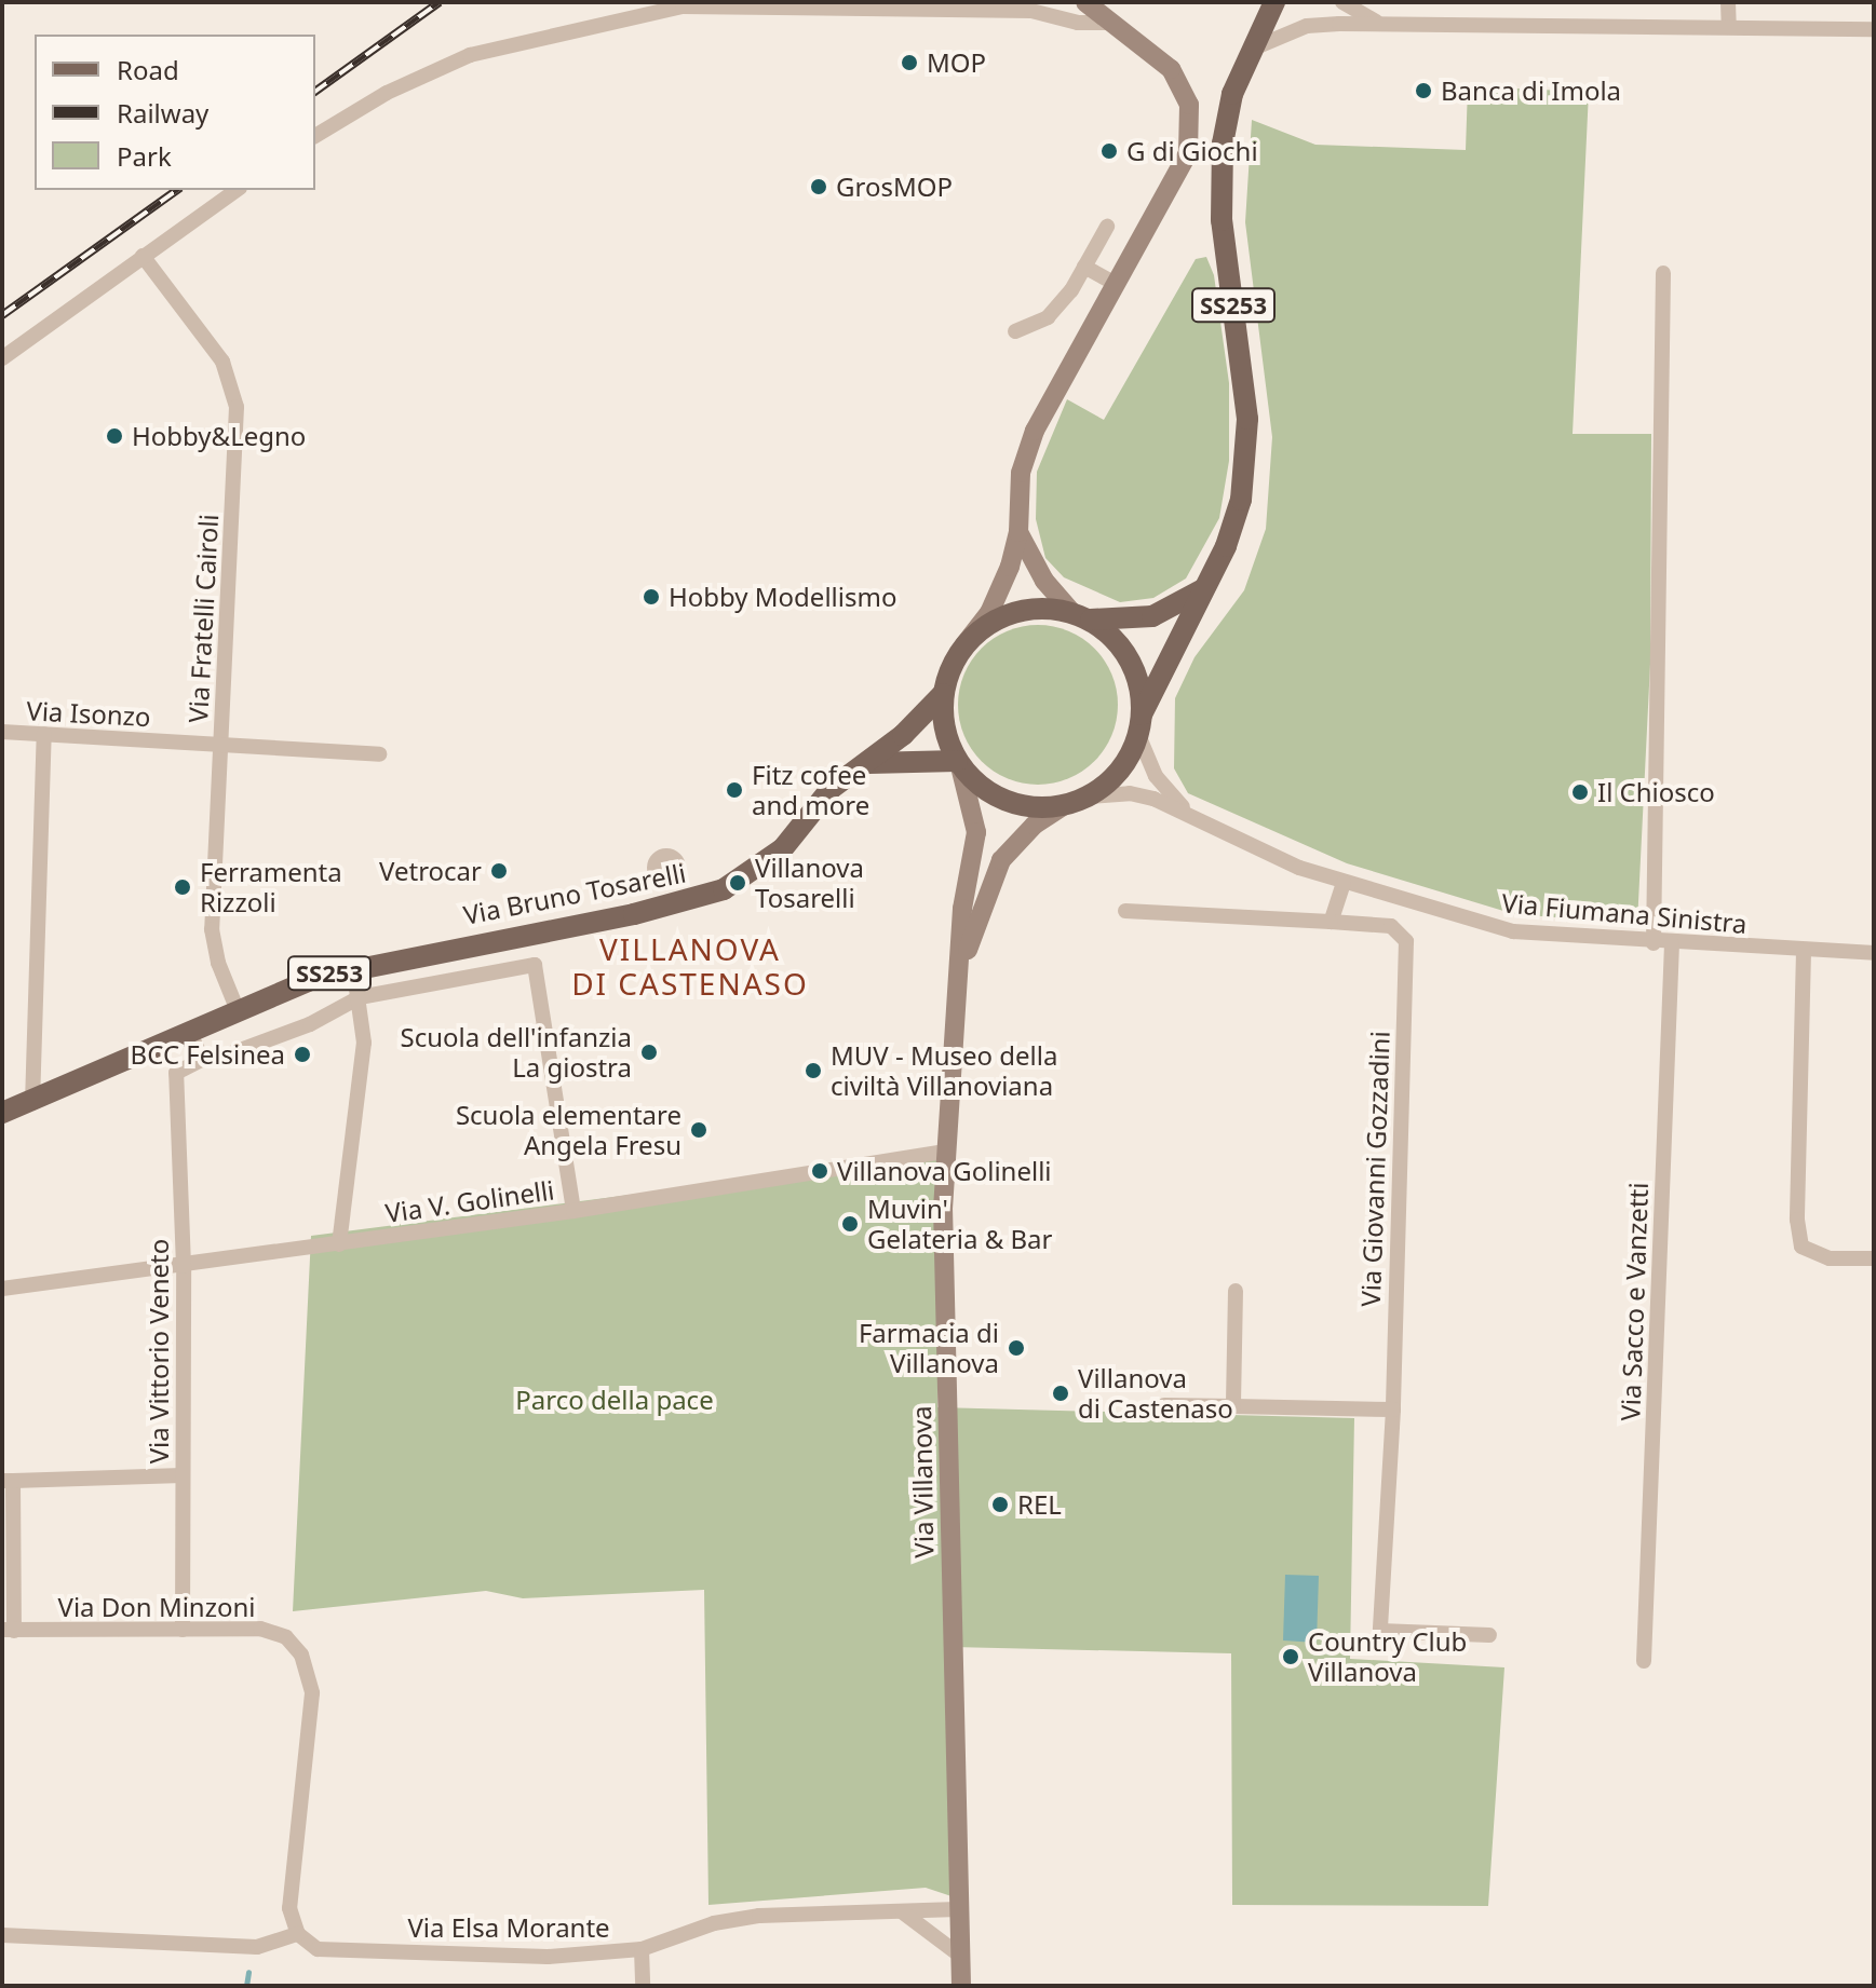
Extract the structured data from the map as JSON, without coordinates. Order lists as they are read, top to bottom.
{
  "streets": {
    "main road": ["SS253", "Via Bruno Tosarelli", "Via Villanova"],
    "street": [
      "Via Fratelli Cairoli",
      "Via Isonzo",
      "Via Fiumana Sinistra",
      "Via Giovanni Gozzadini",
      "Via V. Golinelli",
      "Via Sacco e Vanzetti",
      "Via Vittorio Veneto",
      "Via Don Minzoni",
      "Via Elsa Morante"
    ]
  },
  "crossings": [
    ["SS253", "Via Bruno Tosarelli"],
    ["SS253", "Via Fiumana Sinistra"],
    ["SS253", "Via Villanova"],
    ["Via Fratelli Cairoli", "Via Isonzo"],
    ["Via Fratelli Cairoli", "Via Bruno Tosarelli"],
    ["Via Bruno Tosarelli", "Via Fiumana Sinistra"],
    ["Via Bruno Tosarelli", "Via Villanova"],
    ["Via Fiumana Sinistra", "Via Sacco e Vanzetti"],
    ["Via Fiumana Sinistra", "Via Villanova"],
    ["Via V. Golinelli", "Via Vittorio Veneto"],
    ["Via V. Golinelli", "Via Villanova"],
    ["Via Vittorio Veneto", "Via Don Minzoni"],
    ["Via Villanova", "Via Elsa Morante"],
    ["Via Don Minzoni", "Via Elsa Morante"]
  ],
  "districts": ["VILLANOVA DI CASTENASO"],
  "parks": ["Parco della pace"],
  "places": [
    "MOP",
    "Banca di Imola",
    "G di Giochi",
    "GrosMOP",
    "Hobby&Legno",
    "Hobby Modellismo",
    "Fitz cofee and more",
    "Il Chiosco",
    "Vetrocar",
    "Villanova Tosarelli",
    "Ferramenta Rizzoli",
    "Scuola dell'infanzia La giostra",
    "BCC Felsinea",
    "MUV - Museo della civiltà Villanoviana",
    "Scuola elementare Angela Fresu",
    "Villanova Golinelli",
    "Muvin' Gelateria & Bar",
    "Farmacia di Villanova",
    "Villanova di Castenaso",
    "REL",
    "Country Club Villanova"
  ],
  "legend": ["Road", "Railway", "Park"]
}
